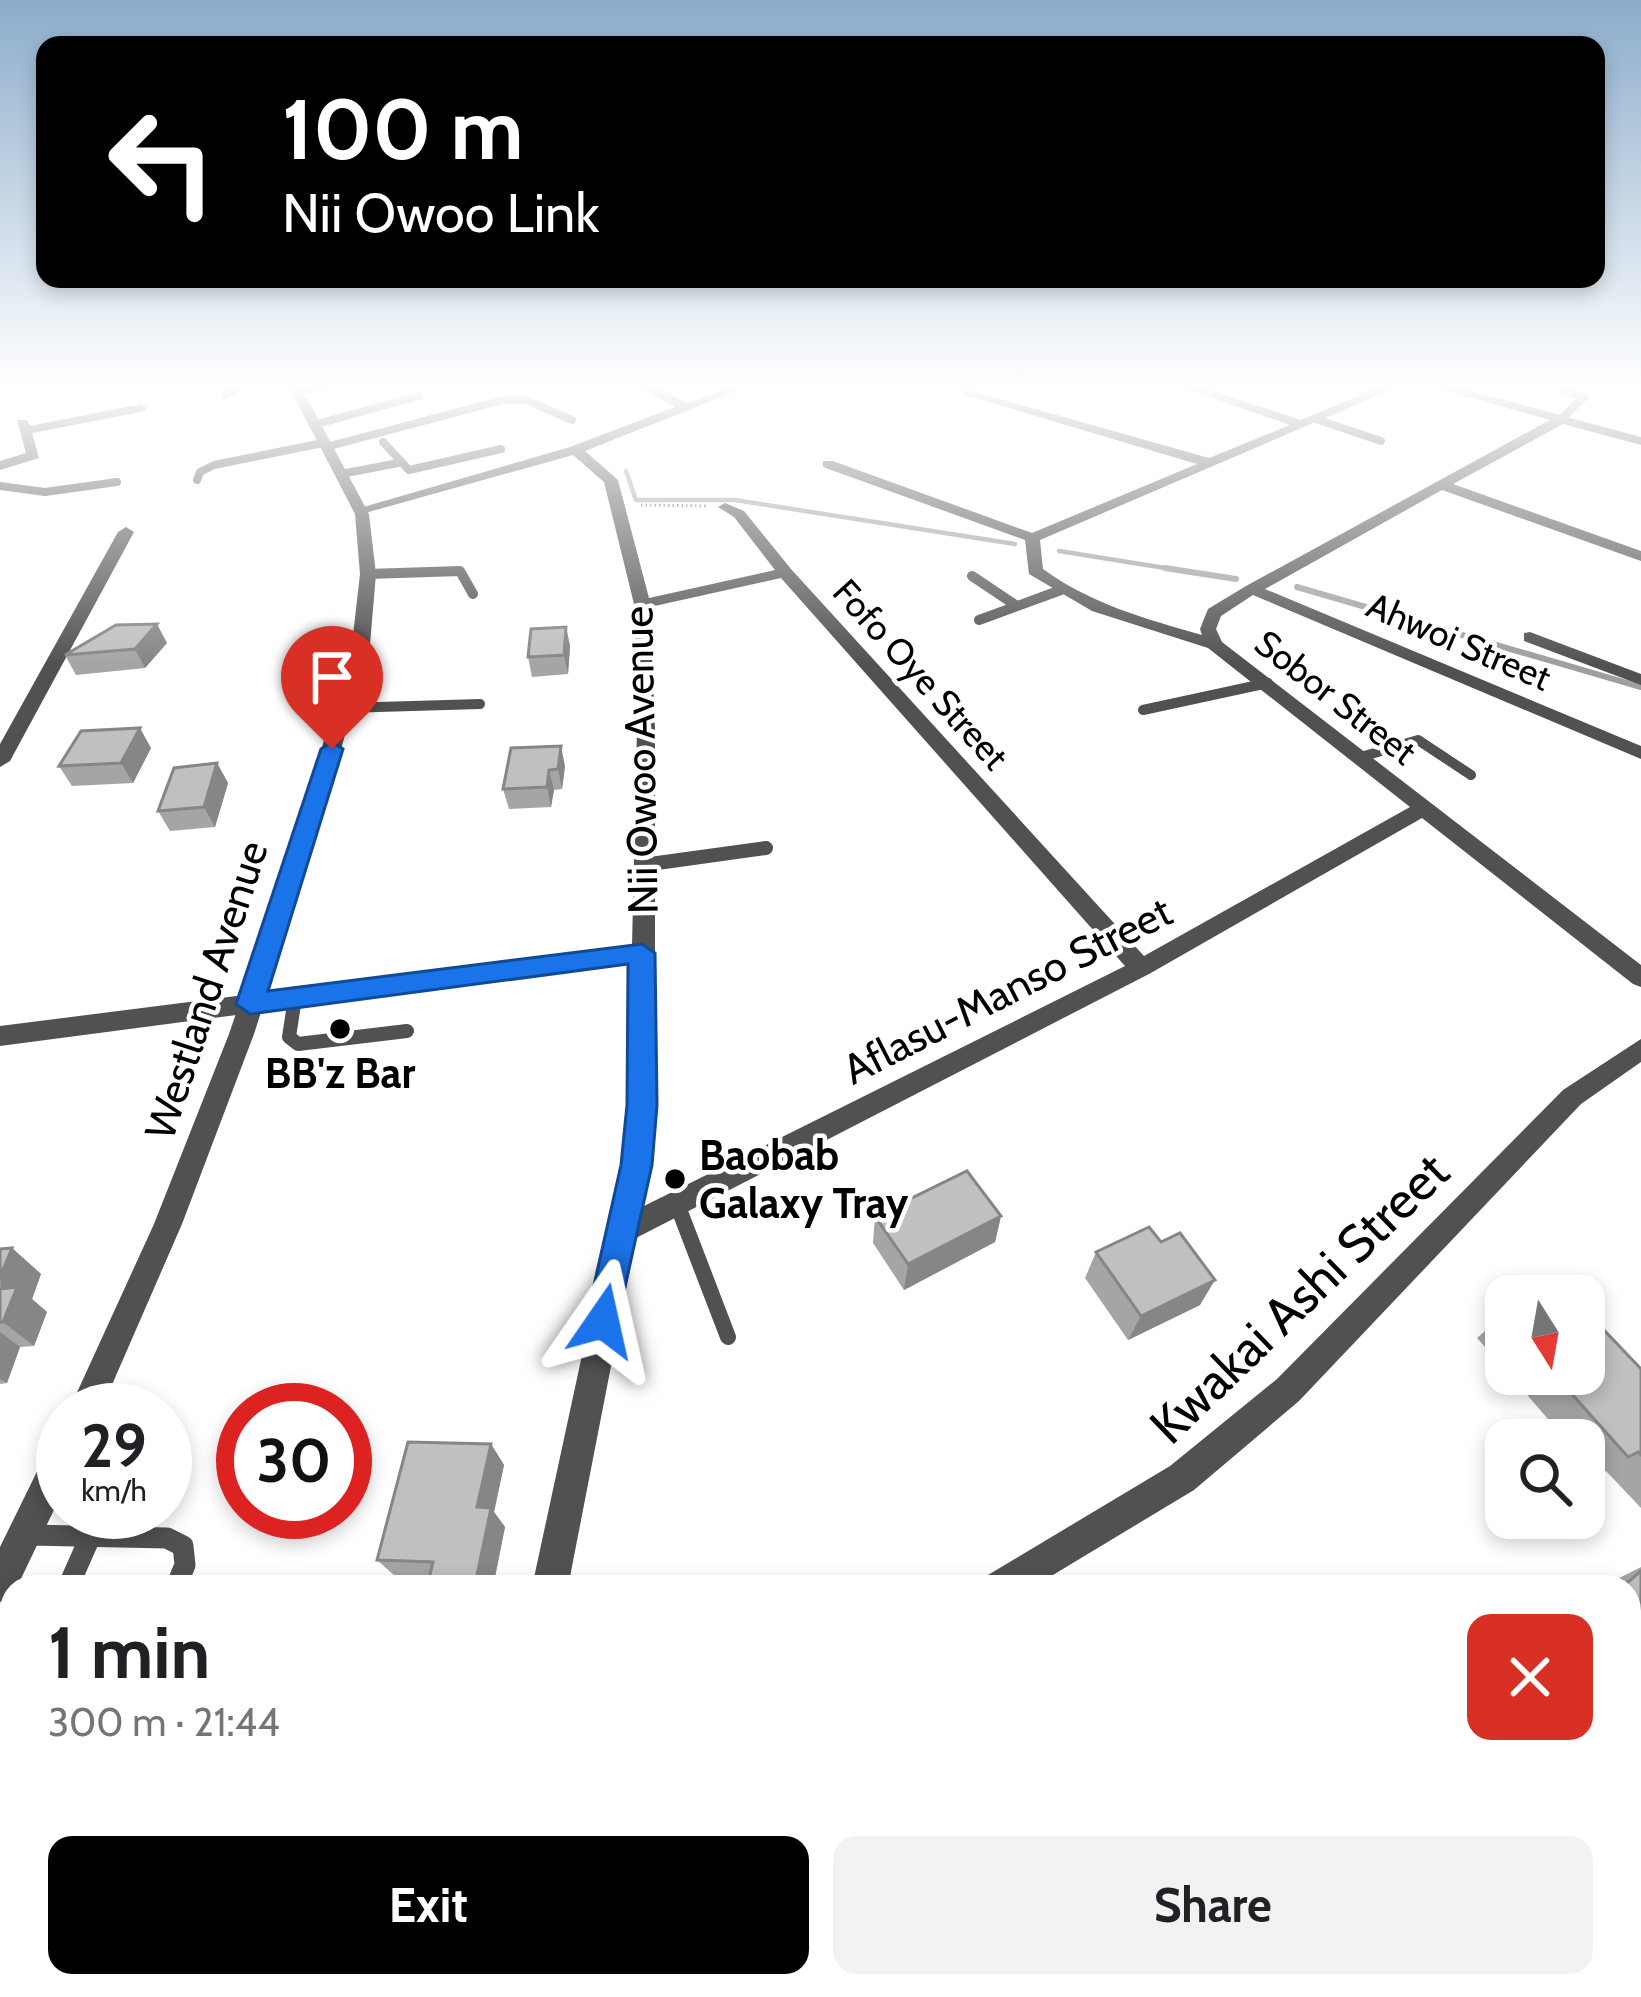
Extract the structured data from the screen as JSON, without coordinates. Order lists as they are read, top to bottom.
{
  "streets": {
    "street": [
      "Ahwoi Street",
      "Fofo Oye Street",
      "Sobor Street",
      "Nii Owoo Avenue",
      "Westland Avenue",
      "Aflasu-Manso Street",
      "Kwakai Ashi Street"
    ]
  },
  "crossings": [
    ["Ahwoi Street", "Sobor Street"],
    ["Fofo Oye Street", "Aflasu-Manso Street"],
    ["Sobor Street", "Aflasu-Manso Street"],
    ["Nii Owoo Avenue", "Aflasu-Manso Street"]
  ],
  "places": ["BB'z Bar", "Baobab Galaxy Tray"],
  "north": "bottom",
  "page": {
    "turn": ["100 m", "Nii Owoo Link"],
    "speed": "29 km/h",
    "limit": "30",
    "heading": ["1 min", "300 m · 21:44"],
    "buttons": ["Exit", "Share"]
  }
}
